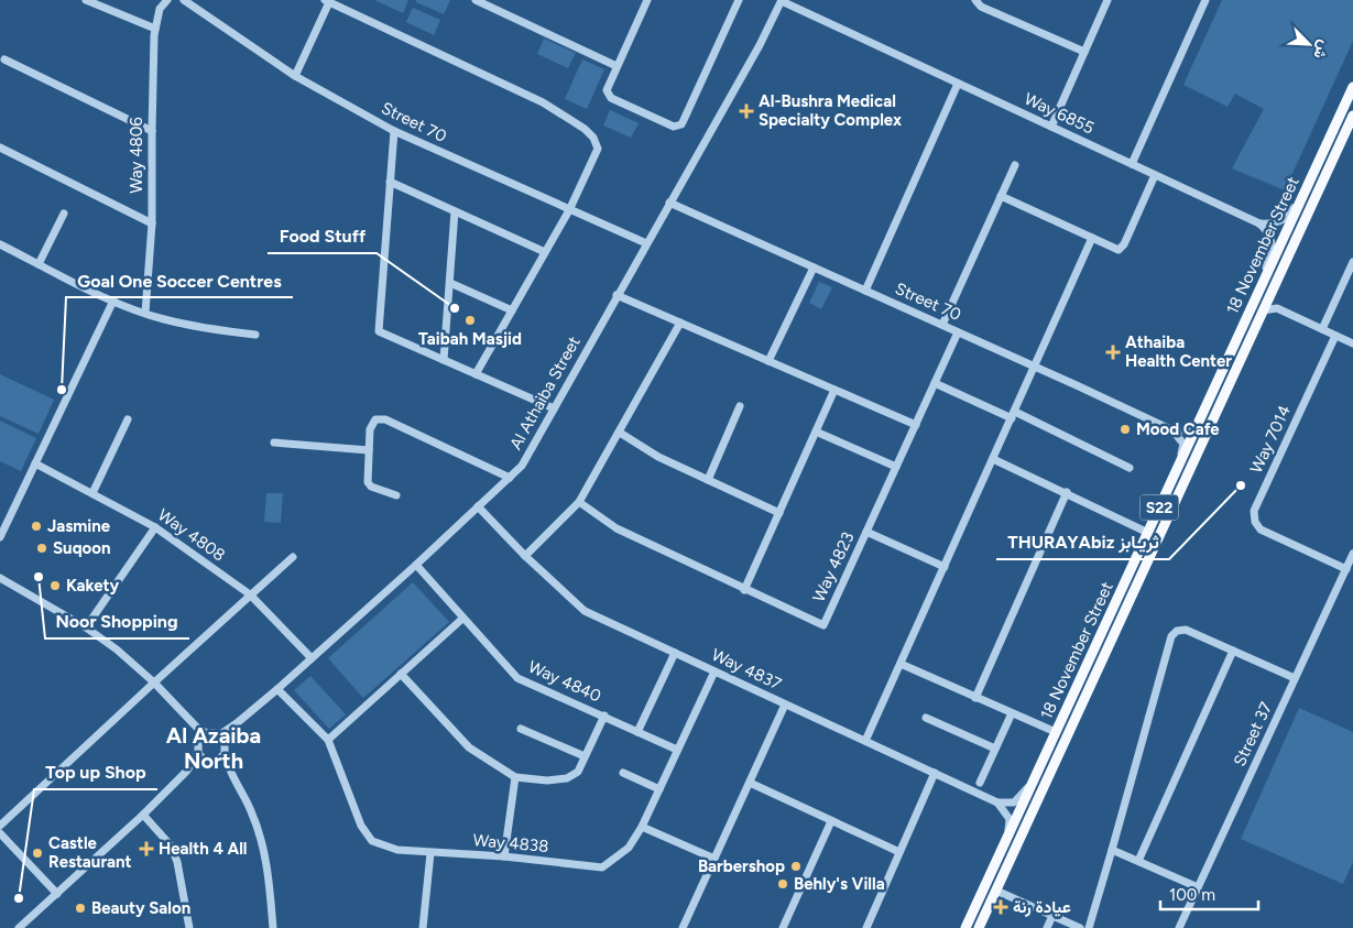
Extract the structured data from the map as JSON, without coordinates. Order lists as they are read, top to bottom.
{
  "streets": {
    "main road": ["18 November Street", "S22"],
    "street": [
      "Way 6855",
      "Street 70",
      "Way 4806",
      "Al Athaiba Street",
      "Way 7014",
      "Way 4808",
      "Way 4823",
      "Way 4837",
      "Way 4840",
      "Street 37",
      "Way 4838"
    ]
  },
  "crossings": [
    ["Way 6855", "Al Athaiba Street"],
    ["Street 70", "Al Athaiba Street"],
    ["Street 70", "Way 4823"],
    ["Al Athaiba Street", "Way 4808"],
    ["Al Athaiba Street", "Way 4837"],
    ["Al Athaiba Street", "Way 4840"],
    ["Al Athaiba Street", "Way 4838"],
    ["Way 7014", "Street 37"],
    ["Way 4837", "Way 4838"],
    ["Way 4840", "Way 4838"]
  ],
  "districts": ["Al Azaiba North"],
  "places": {
    "health": [
      "Al-Bushra Medical Specialty Complex",
      "Athaiba Health Center",
      "Health 4 All",
      "عيادة رنة"
    ],
    "other": [
      "Food Stuff",
      "Taibah Masjid",
      "Goal One Soccer Centres",
      "Mood Cafe",
      "THURAYAbiz ثريـابز",
      "Jasmine",
      "Suqoon",
      "Noor Shopping",
      "Kakety",
      "Castle Restaurant",
      "Barbershop",
      "Behly's Villa",
      "Top up Shop",
      "Beauty Salon"
    ]
  },
  "scale_bar": "100 m",
  "north": "bottom right"
}
